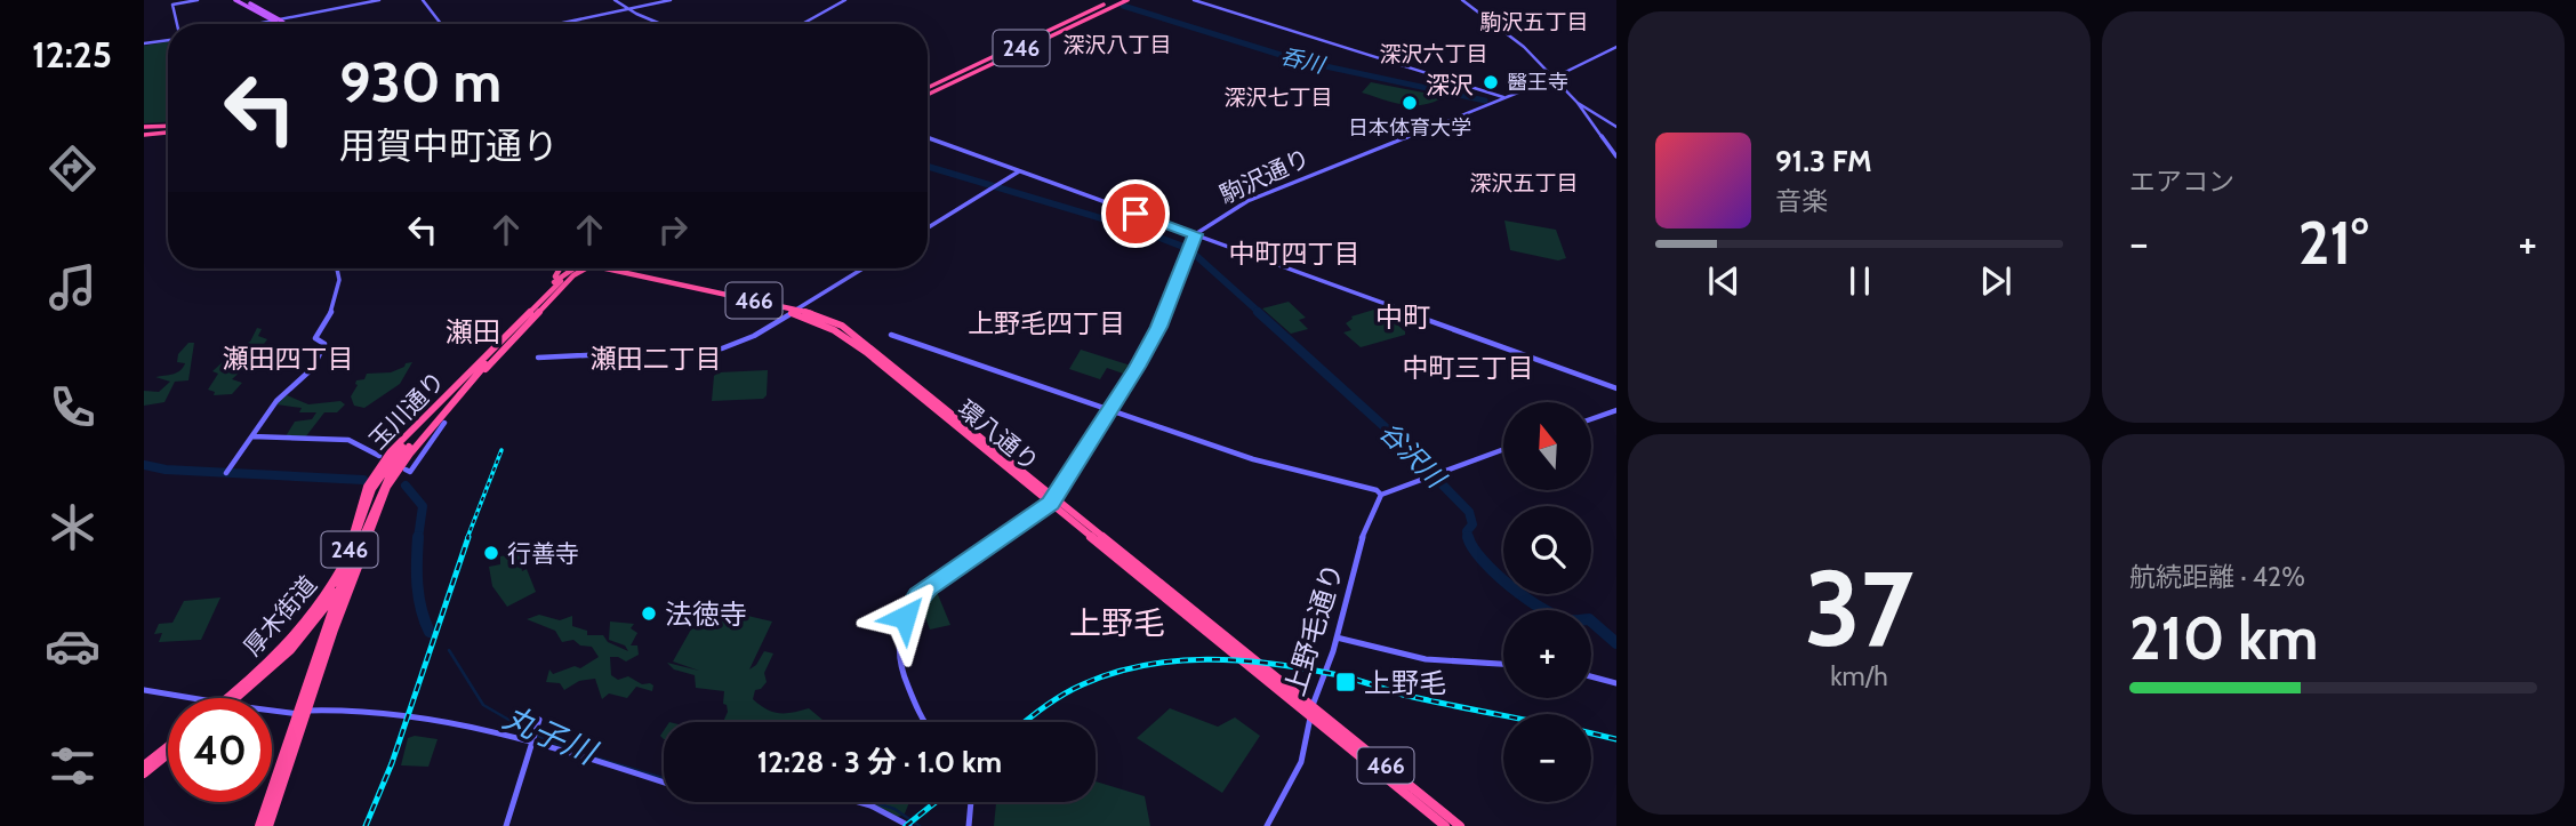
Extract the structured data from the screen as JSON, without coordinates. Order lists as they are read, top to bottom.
{
  "streets": {
    "highway": [
      "246",
      "466",
      "玉川通り",
      "環八通り",
      "厚木街道"
    ],
    "street": ["駒沢通り", "上野毛通り"]
  },
  "crossings": [
    ["246", "玉川通り"],
    ["玉川通り", "厚木街道"],
    ["環八通り", "上野毛通り"]
  ],
  "districts": [
    "駒沢五丁目",
    "深沢八丁目",
    "深沢六丁目",
    "深沢",
    "深沢七丁目",
    "深沢五丁目",
    "中町四丁目",
    "中町",
    "上野毛四丁目",
    "瀬田",
    "瀬田四丁目",
    "瀬田二丁目",
    "中町三丁目",
    "上野毛"
  ],
  "water": ["呑川", "谷沢川", "丸子川"],
  "places": {
    "other": [
      "醫王寺",
      "日本体育大学",
      "行善寺",
      "法徳寺"
    ],
    "transit": ["上野毛"]
  },
  "north": "top",
  "page": {
    "tabs": "12:25",
    "tile": [
      "エアコン",
      ["37", "km/h"],
      ["航続距離 · 42%", "210 km"]
    ],
    "turn": ["930 m", "用賀中町通り"],
    "song": ["91.3 FM", "音楽"],
    "heat": ["−", "21°", "+"],
    "map_buttons": ["+", "−"],
    "limit": "40",
    "trip": "12:28 · 3 分 · 1.0 km"
  }
}
